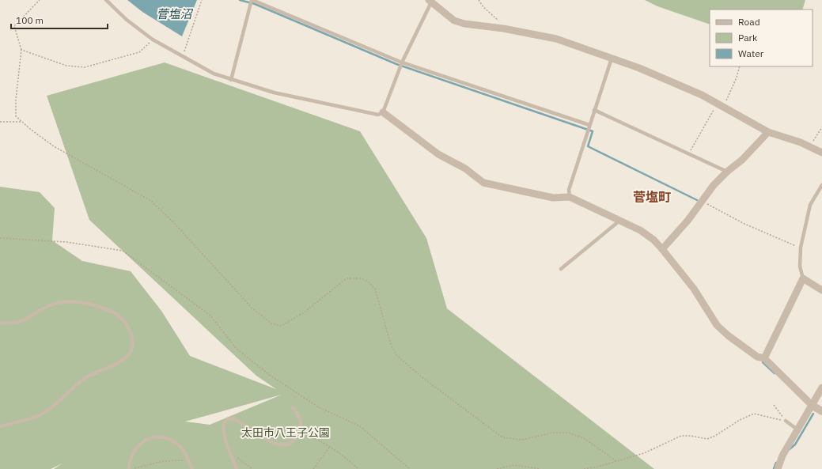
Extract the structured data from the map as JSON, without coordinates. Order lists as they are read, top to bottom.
{
  "districts": ["菅塩町"],
  "water": ["菅塩沼"],
  "parks": ["太田市八王子公園"],
  "legend": ["Road", "Park", "Water"],
  "scale_bar": "100 m"
}
